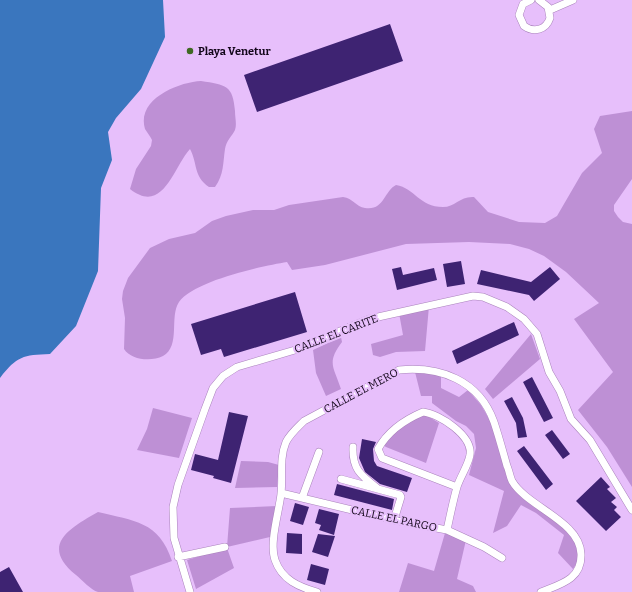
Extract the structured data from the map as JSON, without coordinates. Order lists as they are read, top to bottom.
{
  "streets": {
    "street": ["CALLE EL CARITE", "CALLE EL MERO", "CALLE EL PARGO"]
  },
  "crossings": [
    ["CALLE EL MERO", "CALLE EL PARGO"]
  ],
  "places": ["Playa Venetur"]
}
